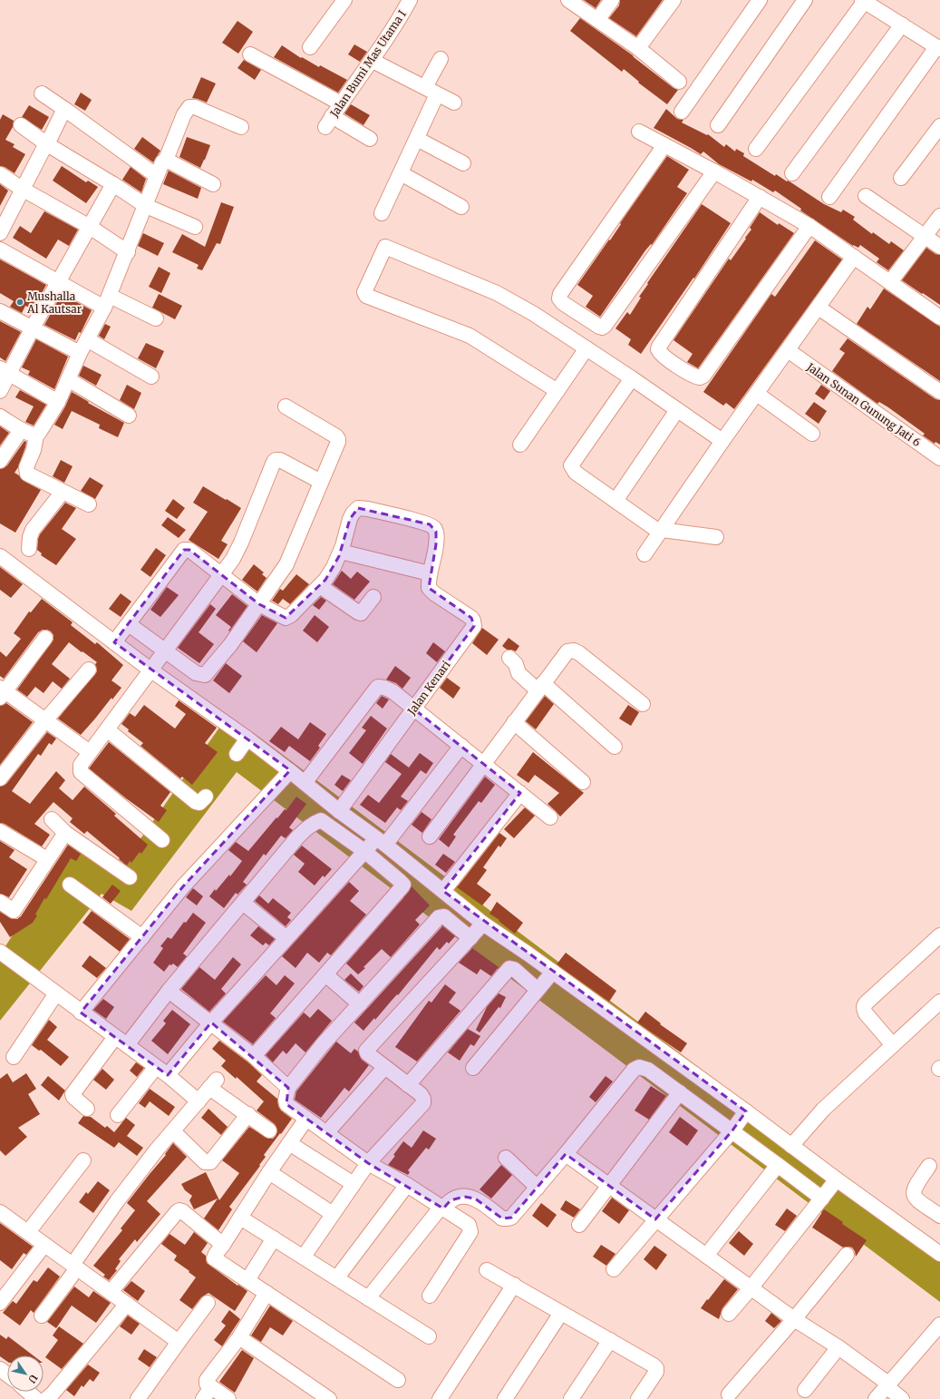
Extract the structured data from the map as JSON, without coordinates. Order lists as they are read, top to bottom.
{
  "streets": {
    "street": ["Jalan Bumi Mas Utama I", "Jalan Sunan Gunung Jati 6", "Jalan Kenari"]
  },
  "places": ["Mushalla Al Kautsar"],
  "north": "bottom right"
}
